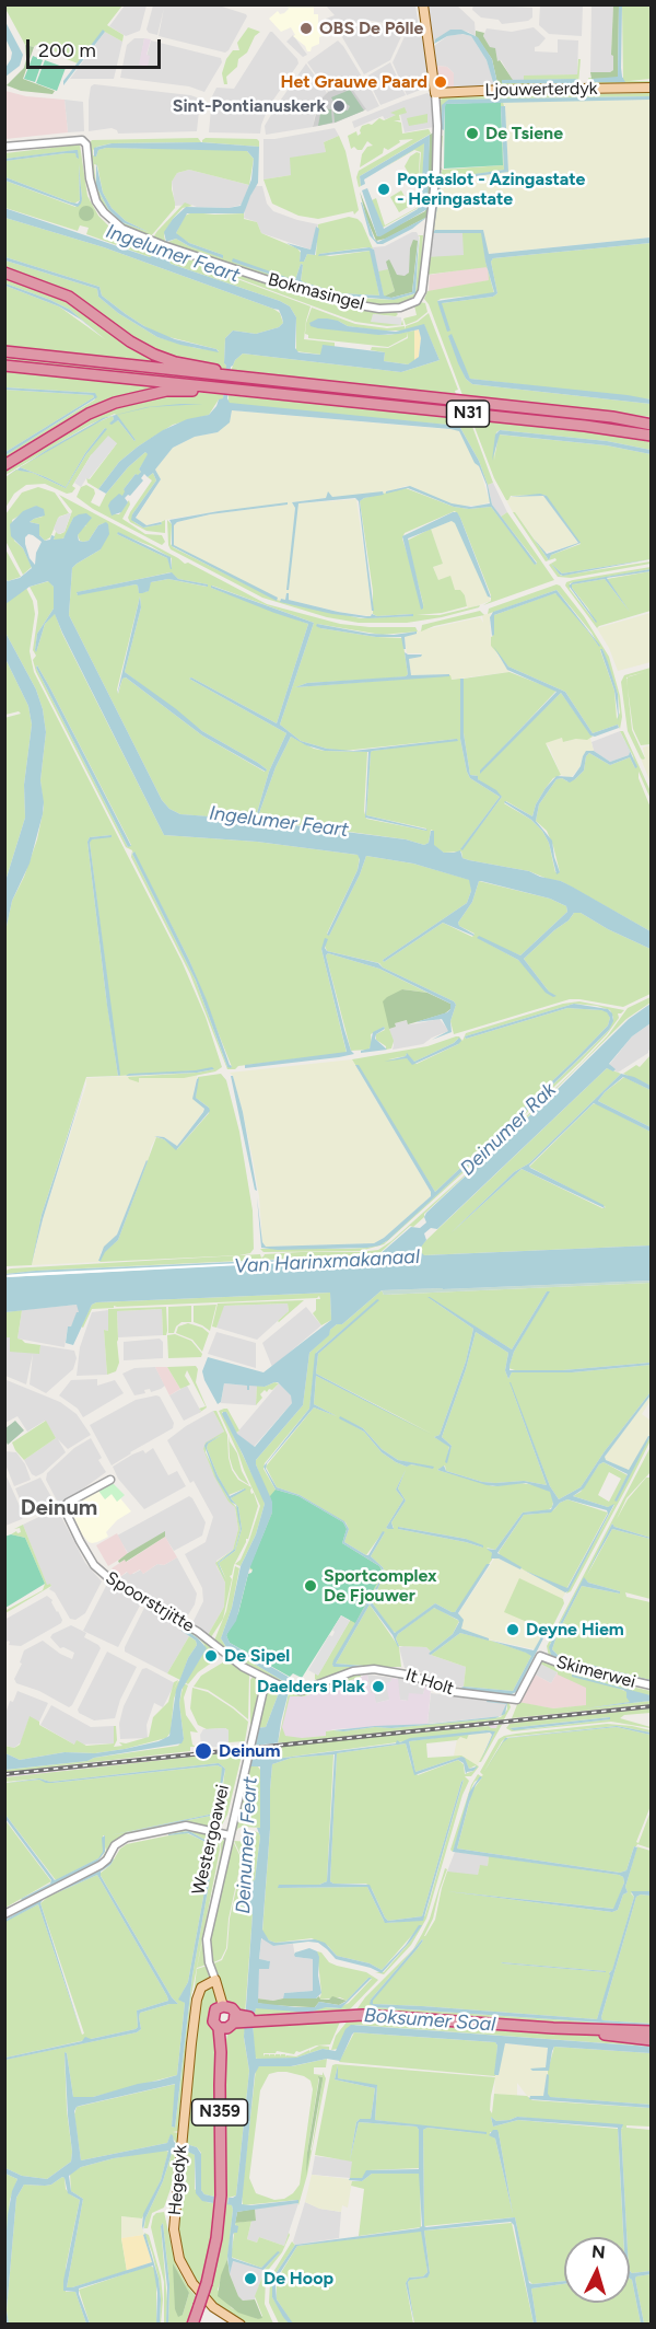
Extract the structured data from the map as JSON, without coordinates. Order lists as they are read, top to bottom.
{
  "streets": {
    "highway": ["N31", "N359"],
    "main road": ["Ljouwerterdyk", "Westergoawei", "Hegedyk"],
    "street": [
      "Bokmasingel",
      "Spoorstrjitte",
      "Skimerwei",
      "It Holt"
    ]
  },
  "crossings": [
    ["Ljouwerterdyk", "Bokmasingel"],
    ["Spoorstrjitte", "It Holt"],
    ["Skimerwei", "It Holt"],
    ["It Holt", "Westergoawei"],
    ["Westergoawei", "N359"],
    ["Westergoawei", "Hegedyk"]
  ],
  "districts": ["Deinum"],
  "water": [
    "Ingelumer Feart",
    "Deinumer Rak",
    "Van Harinxmakanaal",
    "Deinumer Feart",
    "Boksumer Soal"
  ],
  "places": [
    "OBS De Pôlle",
    "Het Grauwe Paard",
    "Sint-Pontianuskerk",
    "De Tsiene",
    "Poptaslot - Azingastate - Heringastate",
    "Sportcomplex De Fjouwer",
    "Deyne Hiem",
    "De Sipel",
    "Daelders Plak",
    "Deinum",
    "De Hoop"
  ],
  "scale_bar": "200 m",
  "north": "top"
}
